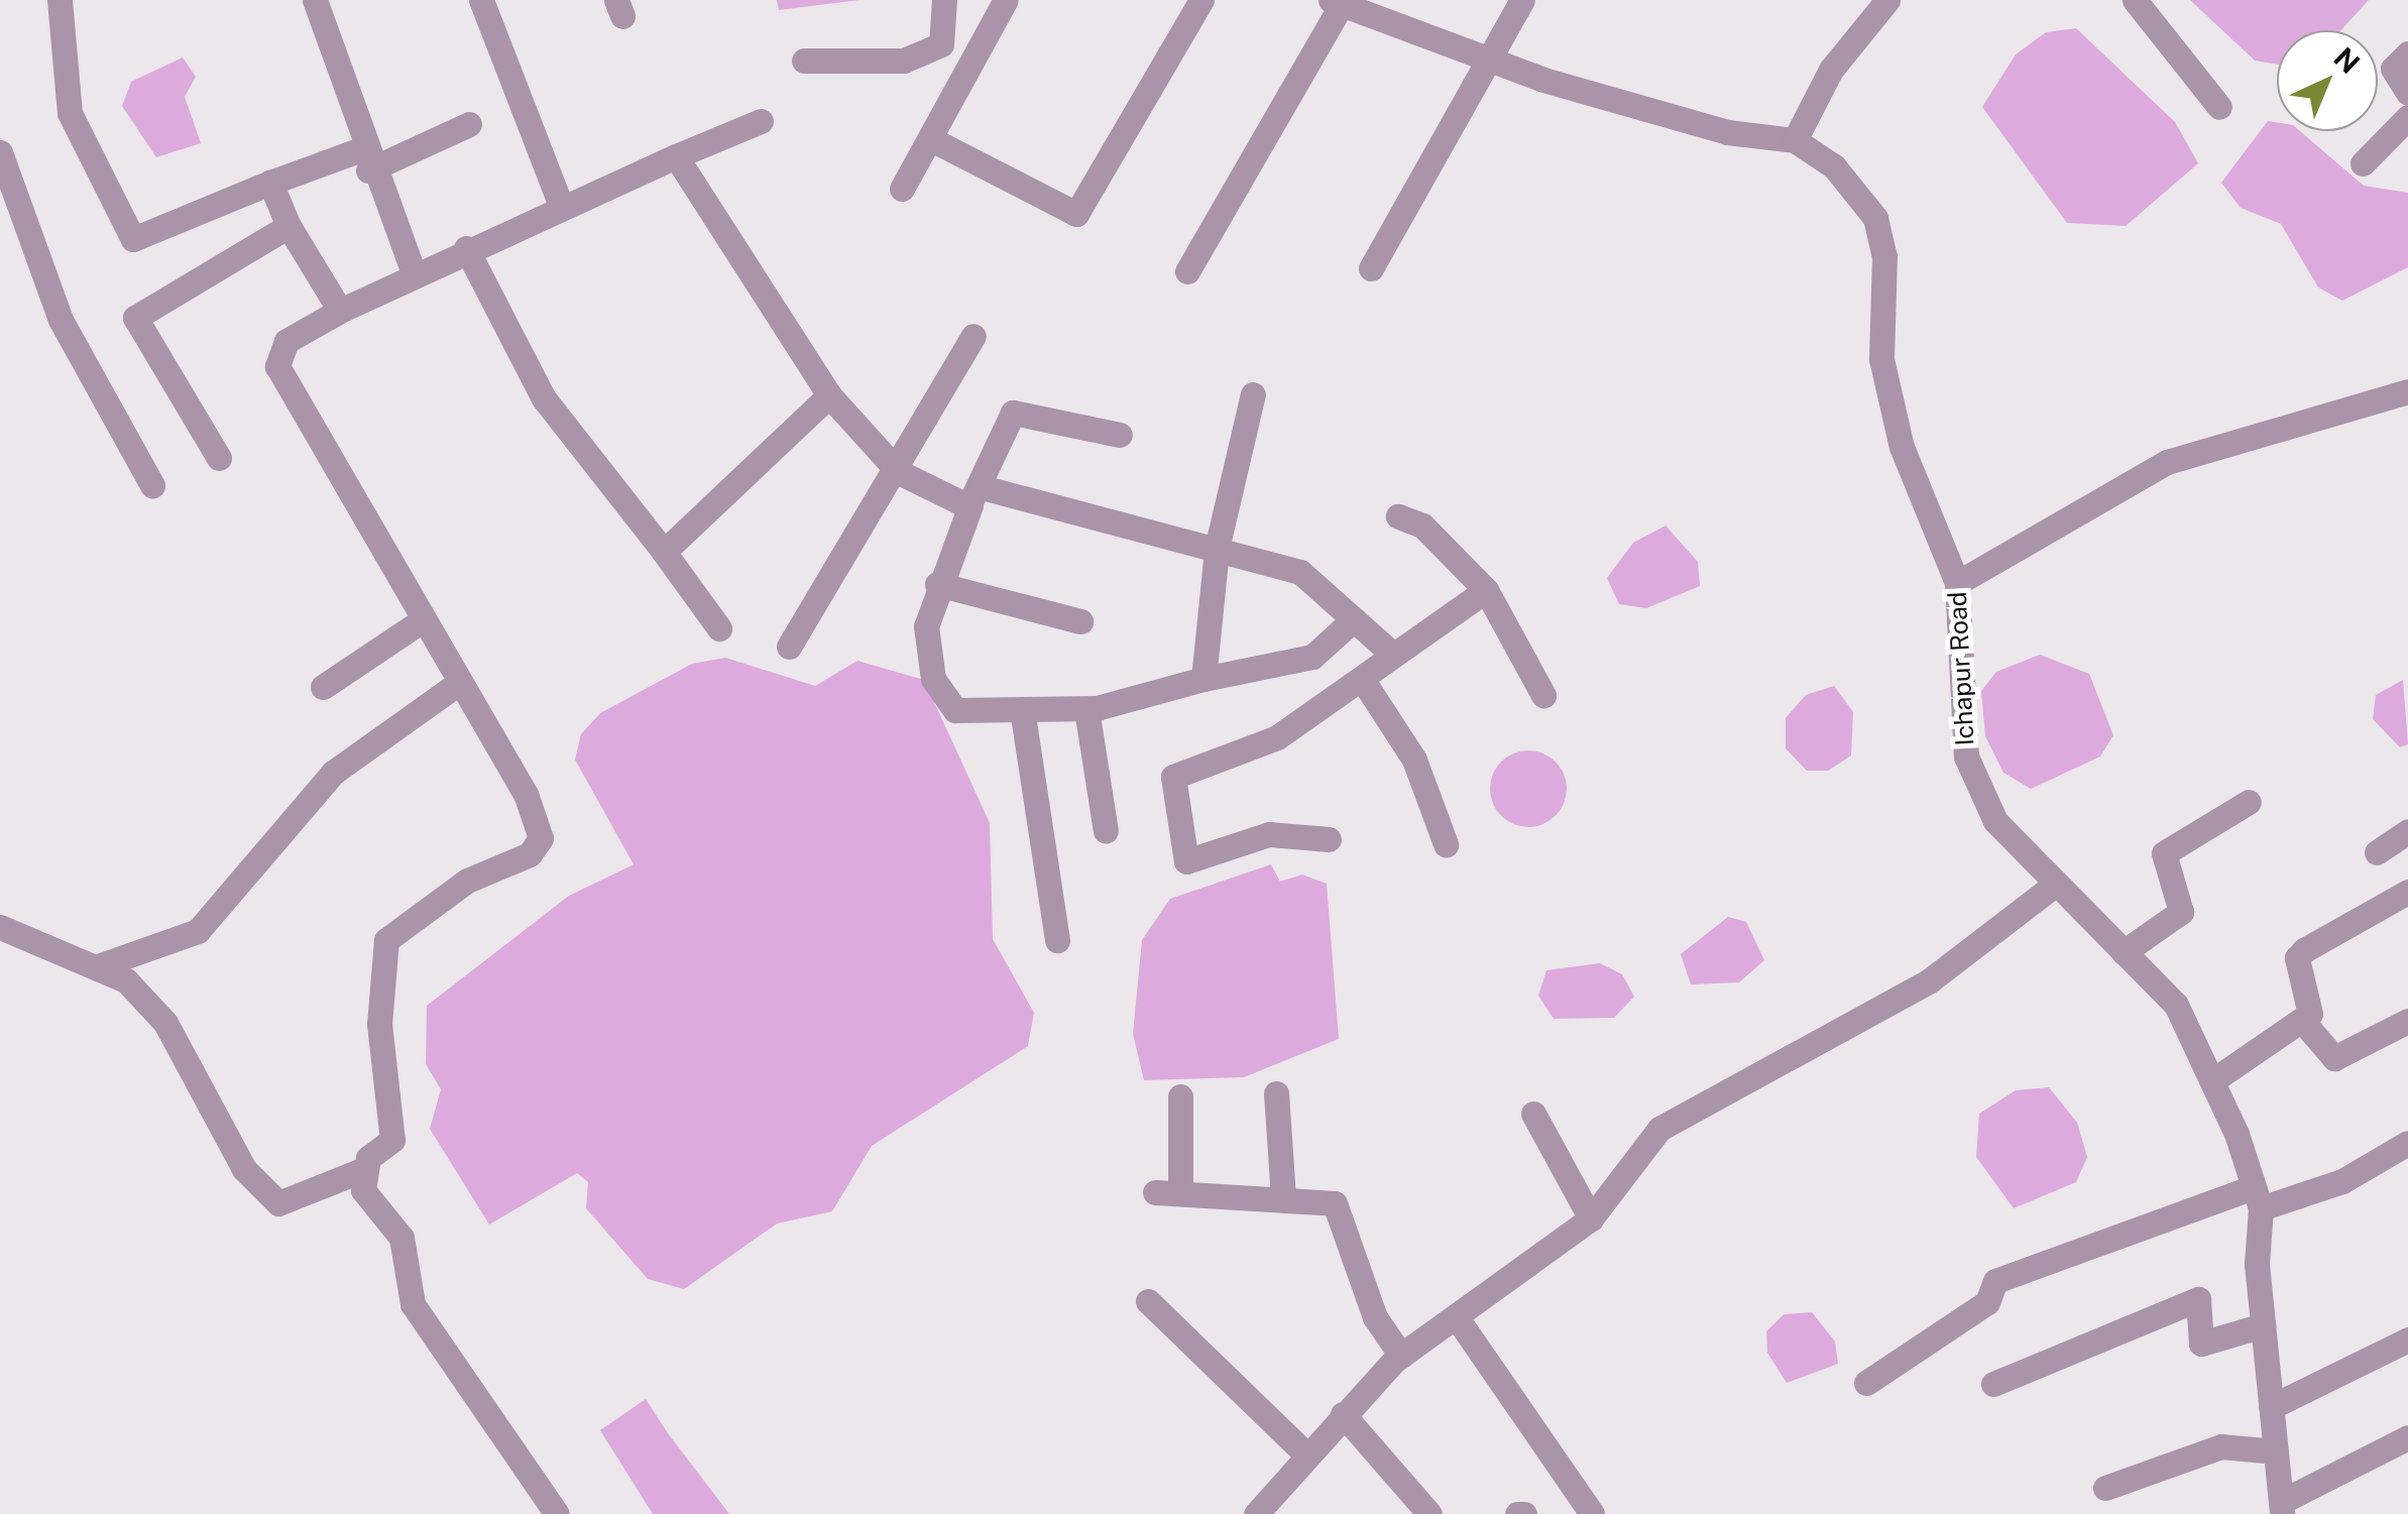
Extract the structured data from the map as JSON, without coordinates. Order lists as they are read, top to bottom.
{
  "streets": {
    "street": ["Ichapur Road"]
  },
  "north": "top right"
}
